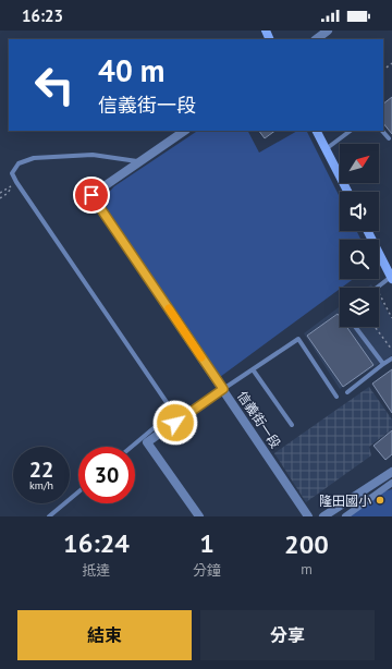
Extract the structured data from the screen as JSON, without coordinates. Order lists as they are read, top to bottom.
{
  "streets": {
    "street": ["信義街一段"]
  },
  "places": ["隆田國小"],
  "north": "top right",
  "page": {
    "status": "16:23",
    "turn": ["40 m", "信義街一段"],
    "speed": "22 km/h",
    "limit": "30",
    "eta": [
      "16:24",
      "抵達",
      "1",
      "分鐘",
      "200",
      "m"
    ],
    "buttons": ["結束", "分享"]
  }
}
